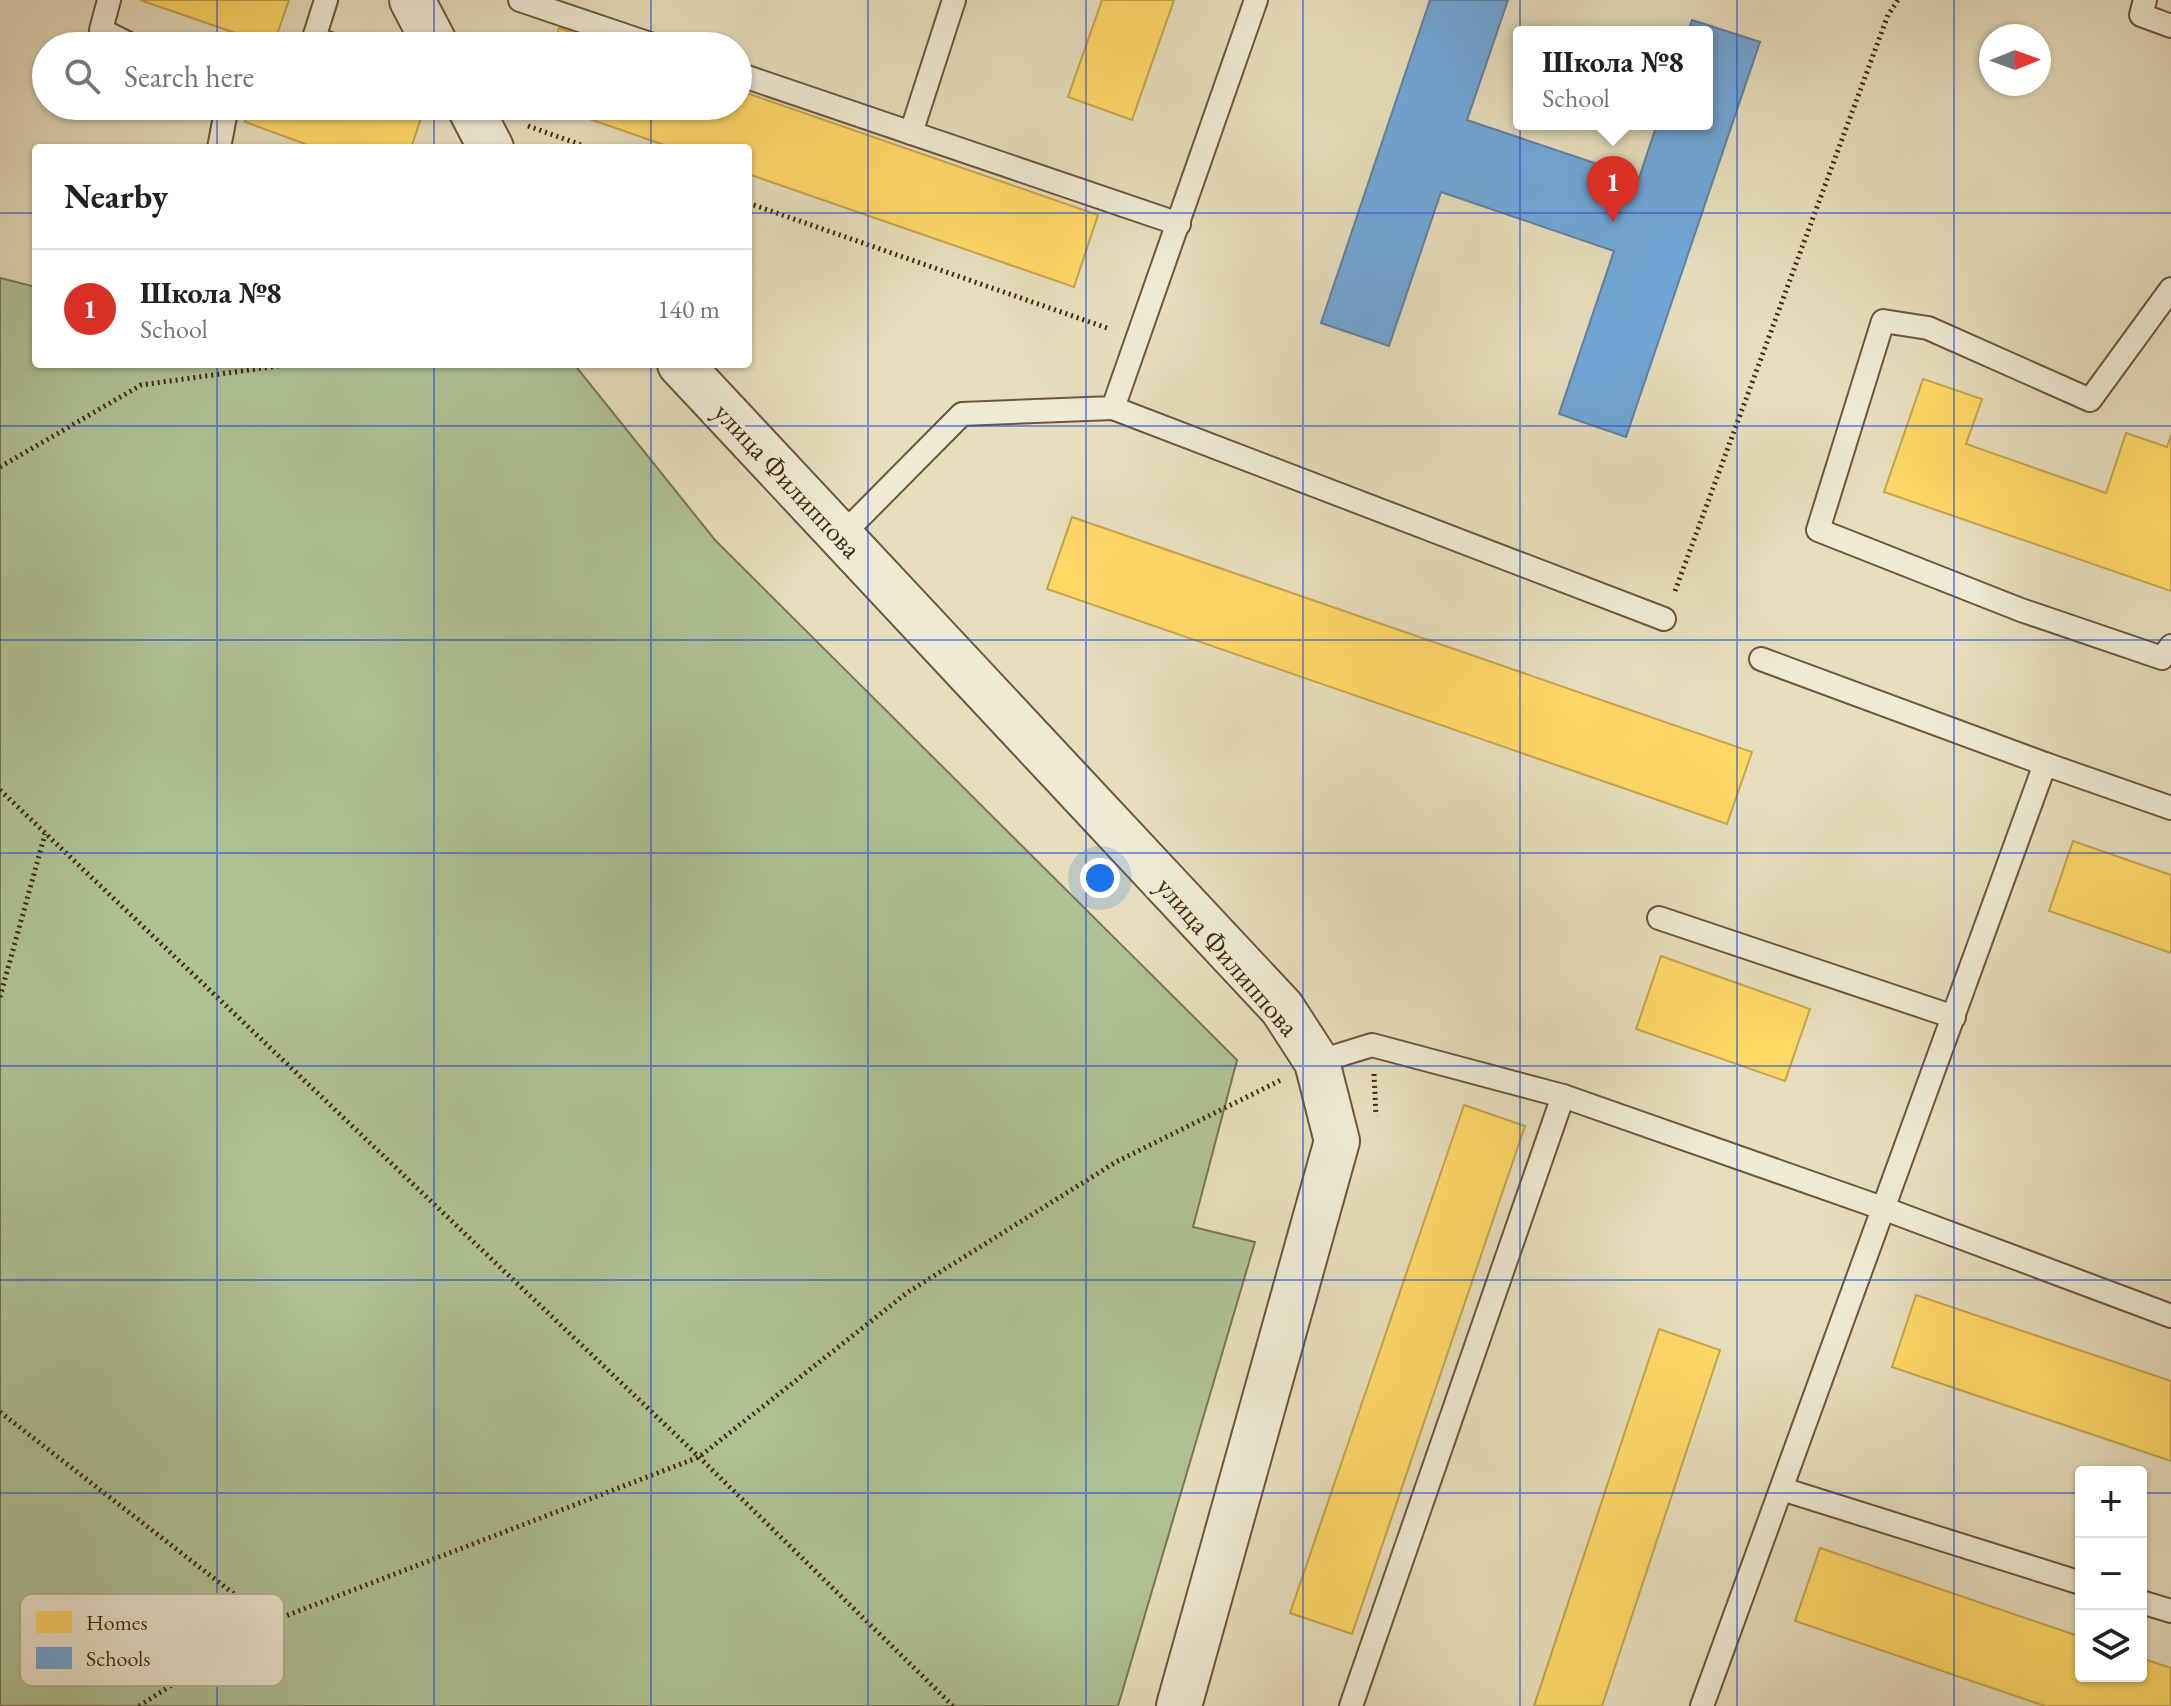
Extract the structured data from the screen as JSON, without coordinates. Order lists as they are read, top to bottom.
{
  "streets": {
    "street": ["улица Филиппова"]
  },
  "legend": ["Homes", "Schools"],
  "north": "right",
  "page": {
    "popup": ["Школа №8", "School"],
    "search": "Search here",
    "heading": "Nearby",
    "pins": "1",
    "list": [
      {
        "mark": "1",
        "name": "Школа №8",
        "note": "School",
        "value": "140 m"
      }
    ],
    "map_buttons": ["+", "−"]
  }
}
